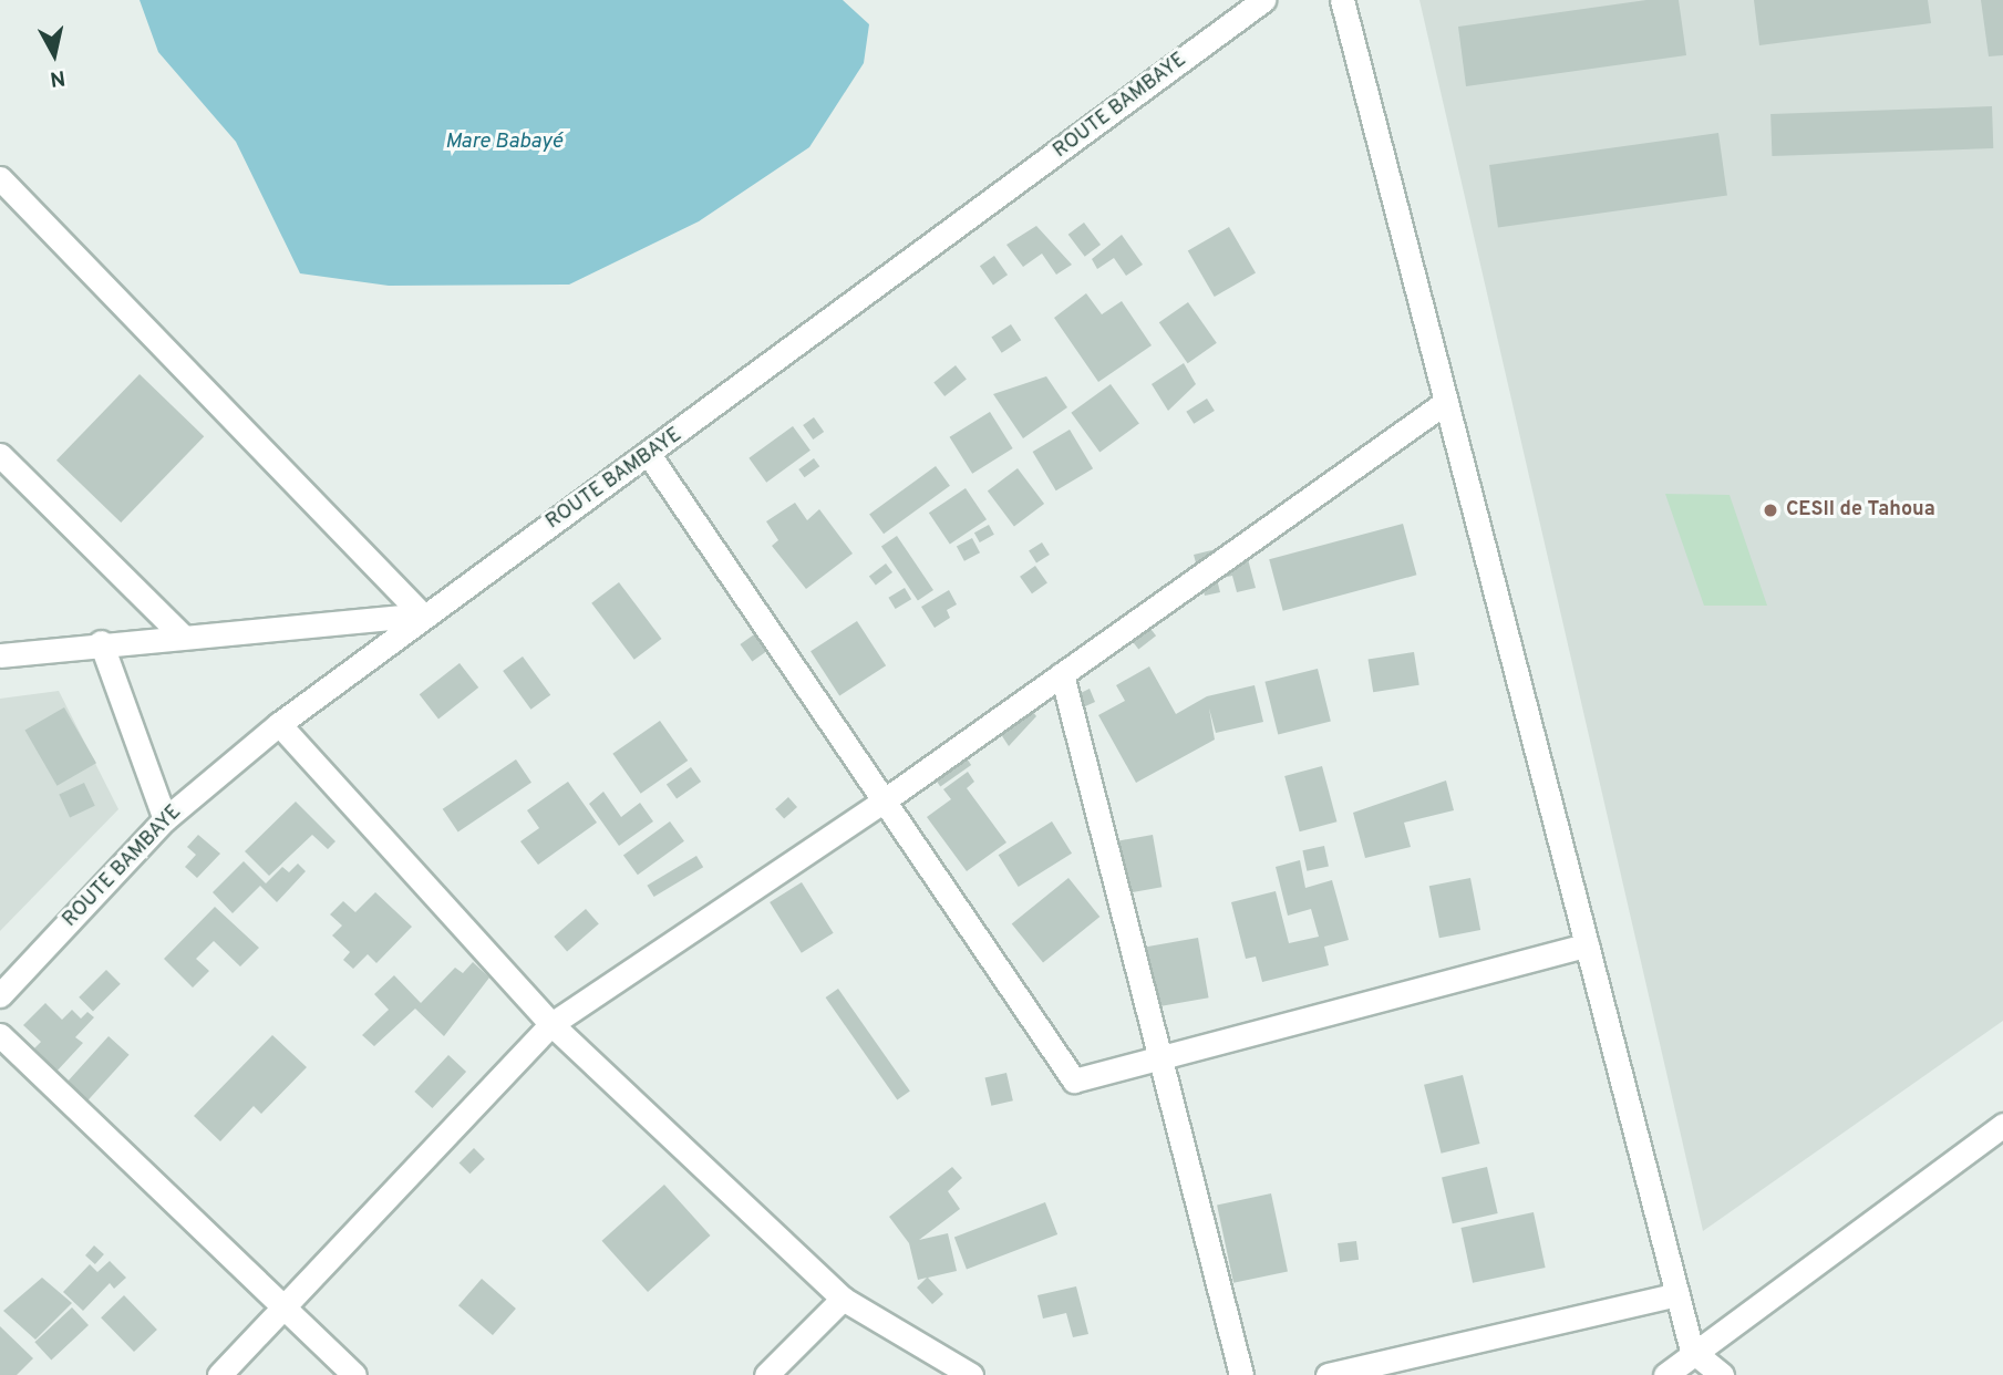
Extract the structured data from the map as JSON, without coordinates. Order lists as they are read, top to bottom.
{
  "streets": {
    "street": ["ROUTE BAMBAYE"]
  },
  "water": ["Mare Babayé"],
  "places": ["CESII de Tahoua"],
  "north": "bottom"
}
